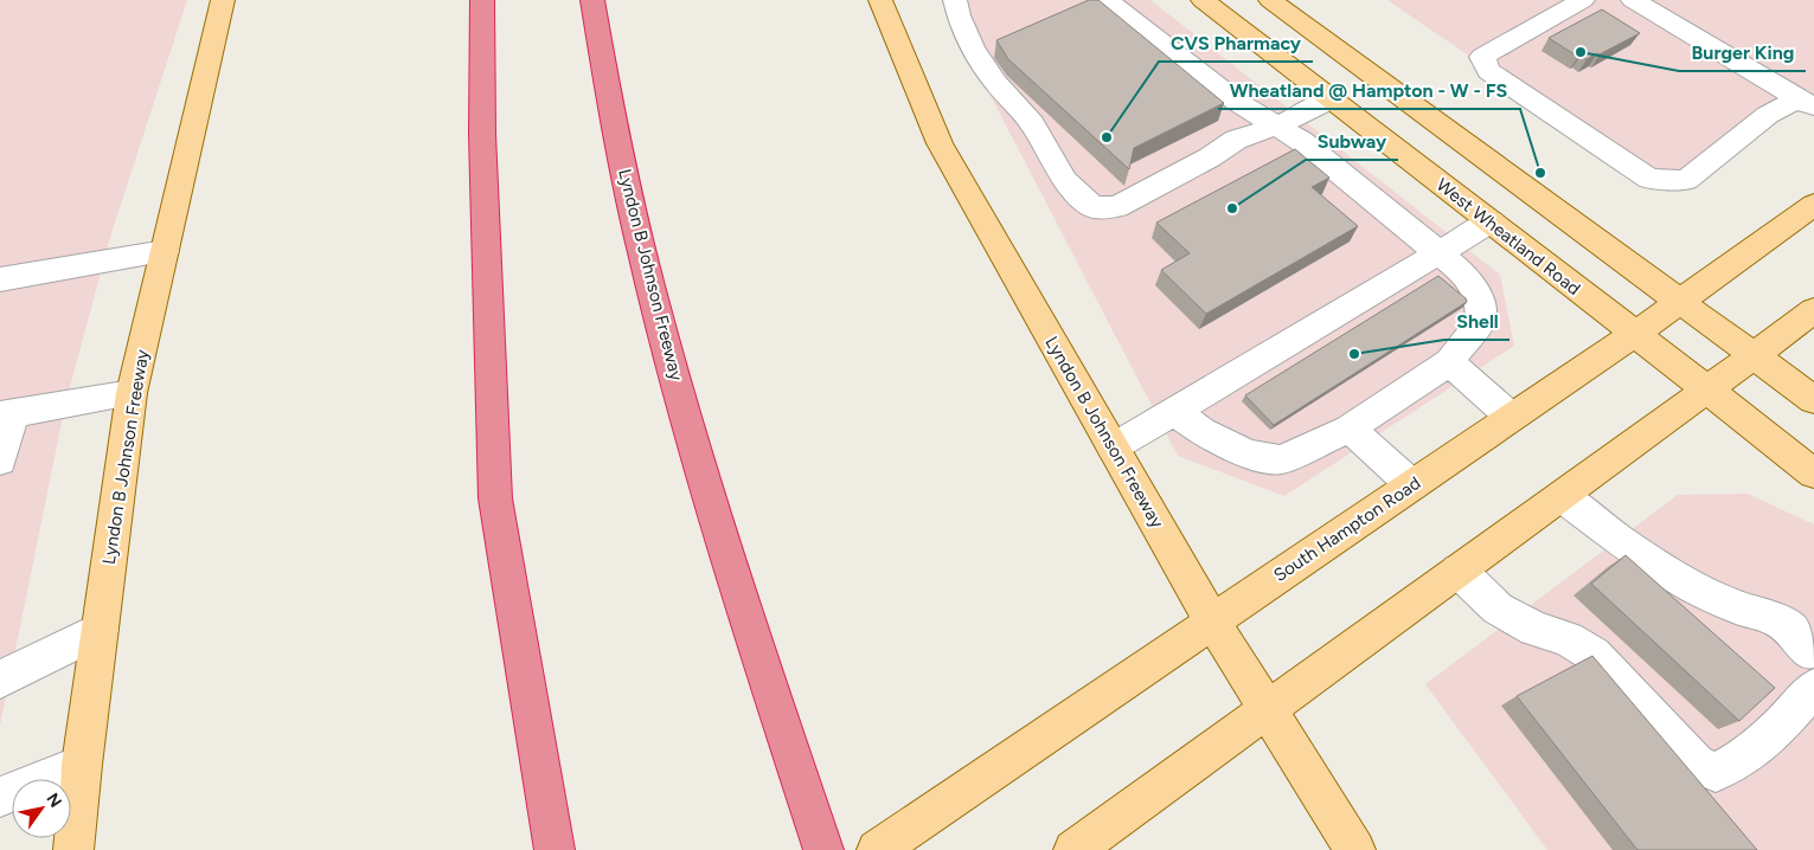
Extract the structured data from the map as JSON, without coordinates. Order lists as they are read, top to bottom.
{
  "streets": {
    "highway": ["Lyndon B Johnson Freeway"],
    "main road": ["West Wheatland Road", "South Hampton Road"]
  },
  "crossings": [
    ["West Wheatland Road", "South Hampton Road"],
    ["Lyndon B Johnson Freeway", "South Hampton Road"]
  ],
  "places": [
    "Burger King",
    "CVS Pharmacy",
    "Wheatland @ Hampton - W - FS",
    "Subway",
    "Shell"
  ],
  "north": "top right"
}
